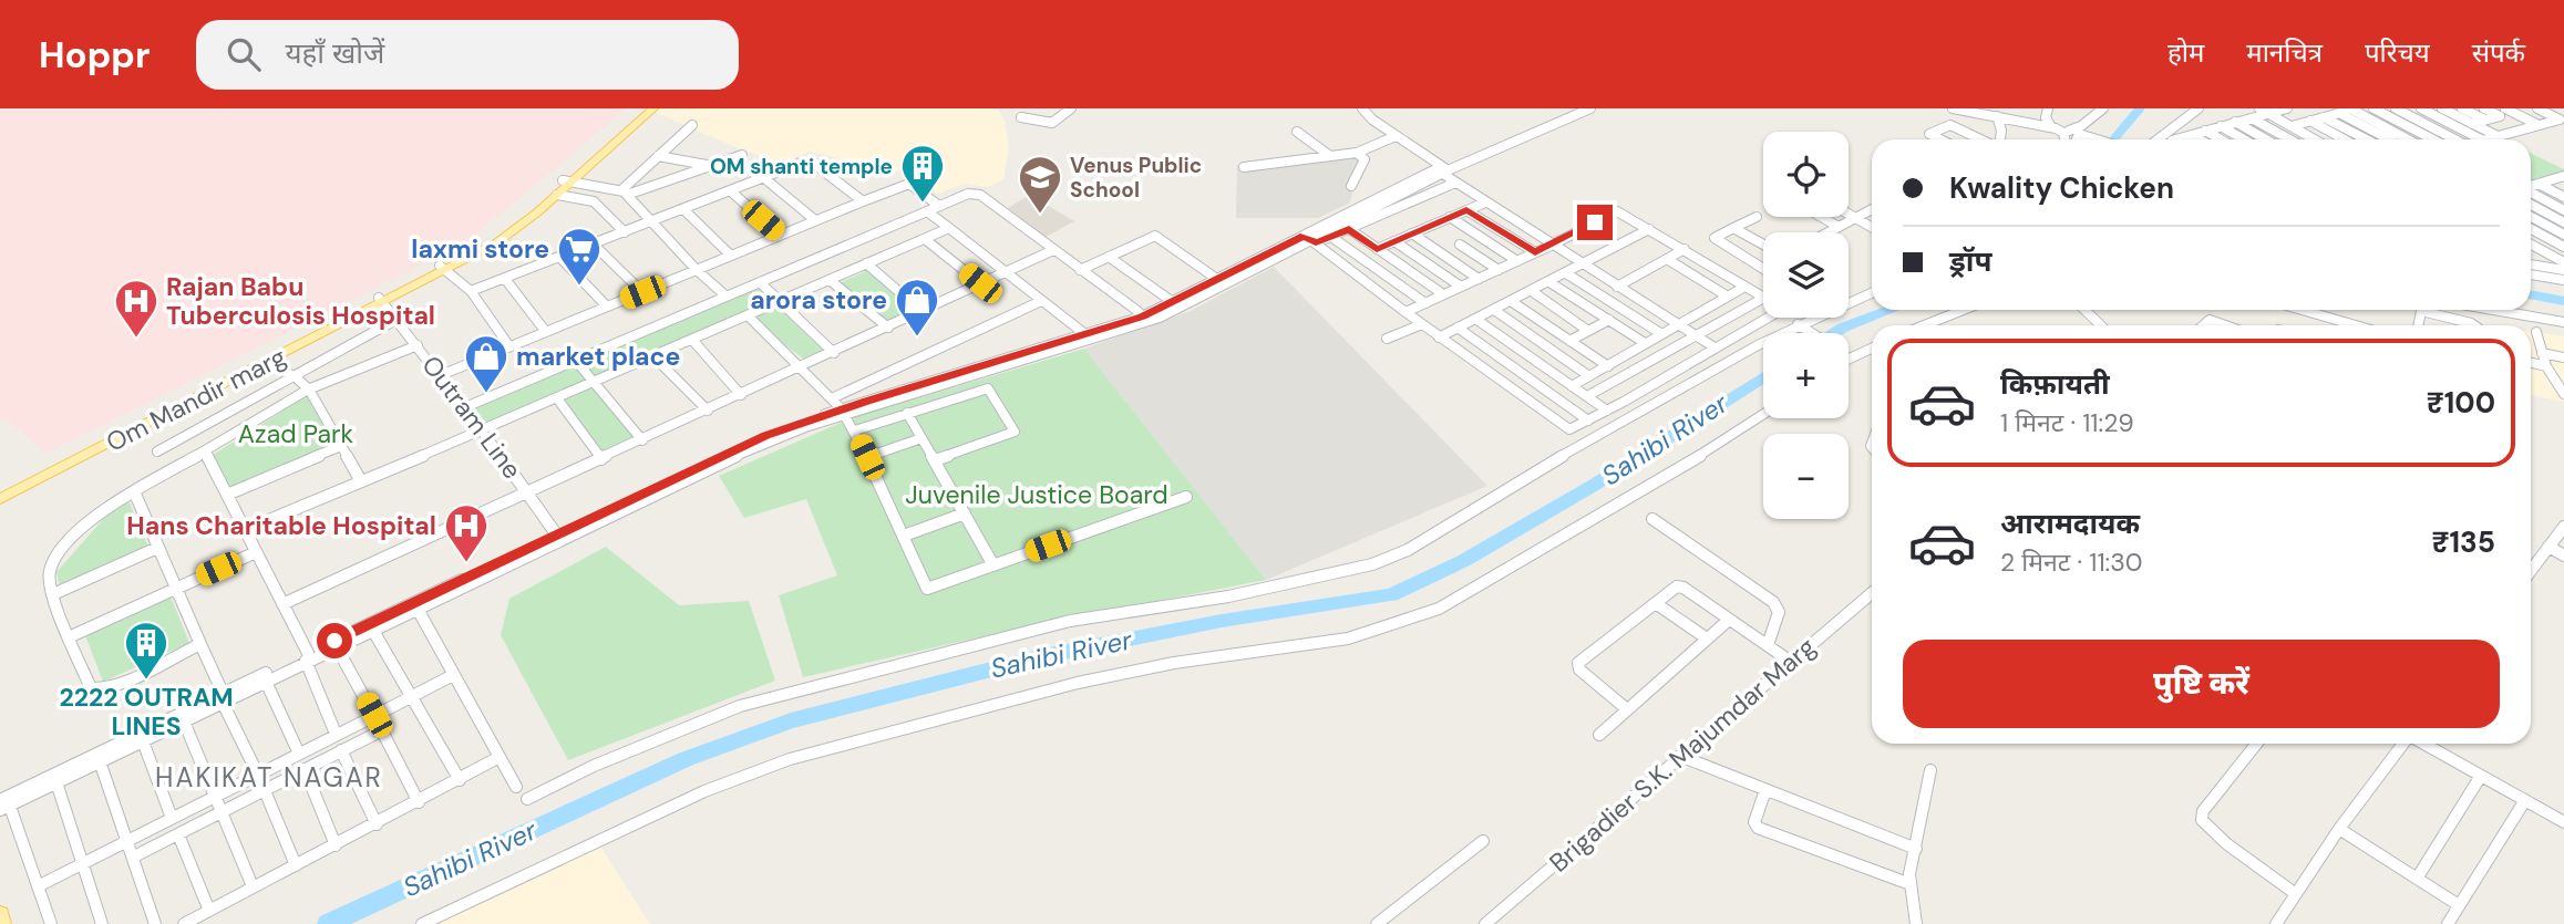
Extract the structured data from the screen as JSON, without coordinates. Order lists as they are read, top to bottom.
{
  "streets": {
    "main road": ["Om Mandir marg"],
    "street": ["Outram Line", "Brigadier S.K. Majumdar Marg"]
  },
  "crossings": [
    ["Om Mandir marg", "Outram Line"]
  ],
  "districts": ["HAKIKAT NAGAR"],
  "water": ["Sahibi River"],
  "parks": ["Azad Park", "Juvenile Justice Board"],
  "places": {
    "building": ["OM shanti temple", "2222 OUTRAM LINES"],
    "school or university": ["Venus Public School"],
    "supermarket": ["laxmi store"],
    "shop": ["arora store", "market place"],
    "hospital": ["Rajan Babu Tuberculosis Hospital", "Hans Charitable Hospital"]
  },
  "page": {
    "header": "Hoppr",
    "search": "यहाँ खोजें",
    "nav": [
      "होम",
      "मानचित्र",
      "परिचय",
      "संपर्क"
    ],
    "map_buttons": ["+", "−"],
    "banner": ["Kwality Chicken", "ड्रॉप"],
    "list": [
      {
        "name": "किफ़ायती",
        "note": "1 मिनट · 11:29",
        "value": "₹100"
      },
      {
        "name": "आरामदायक",
        "note": "2 मिनट · 11:30",
        "value": "₹135"
      }
    ],
    "buttons": "पुष्टि करें"
  }
}
